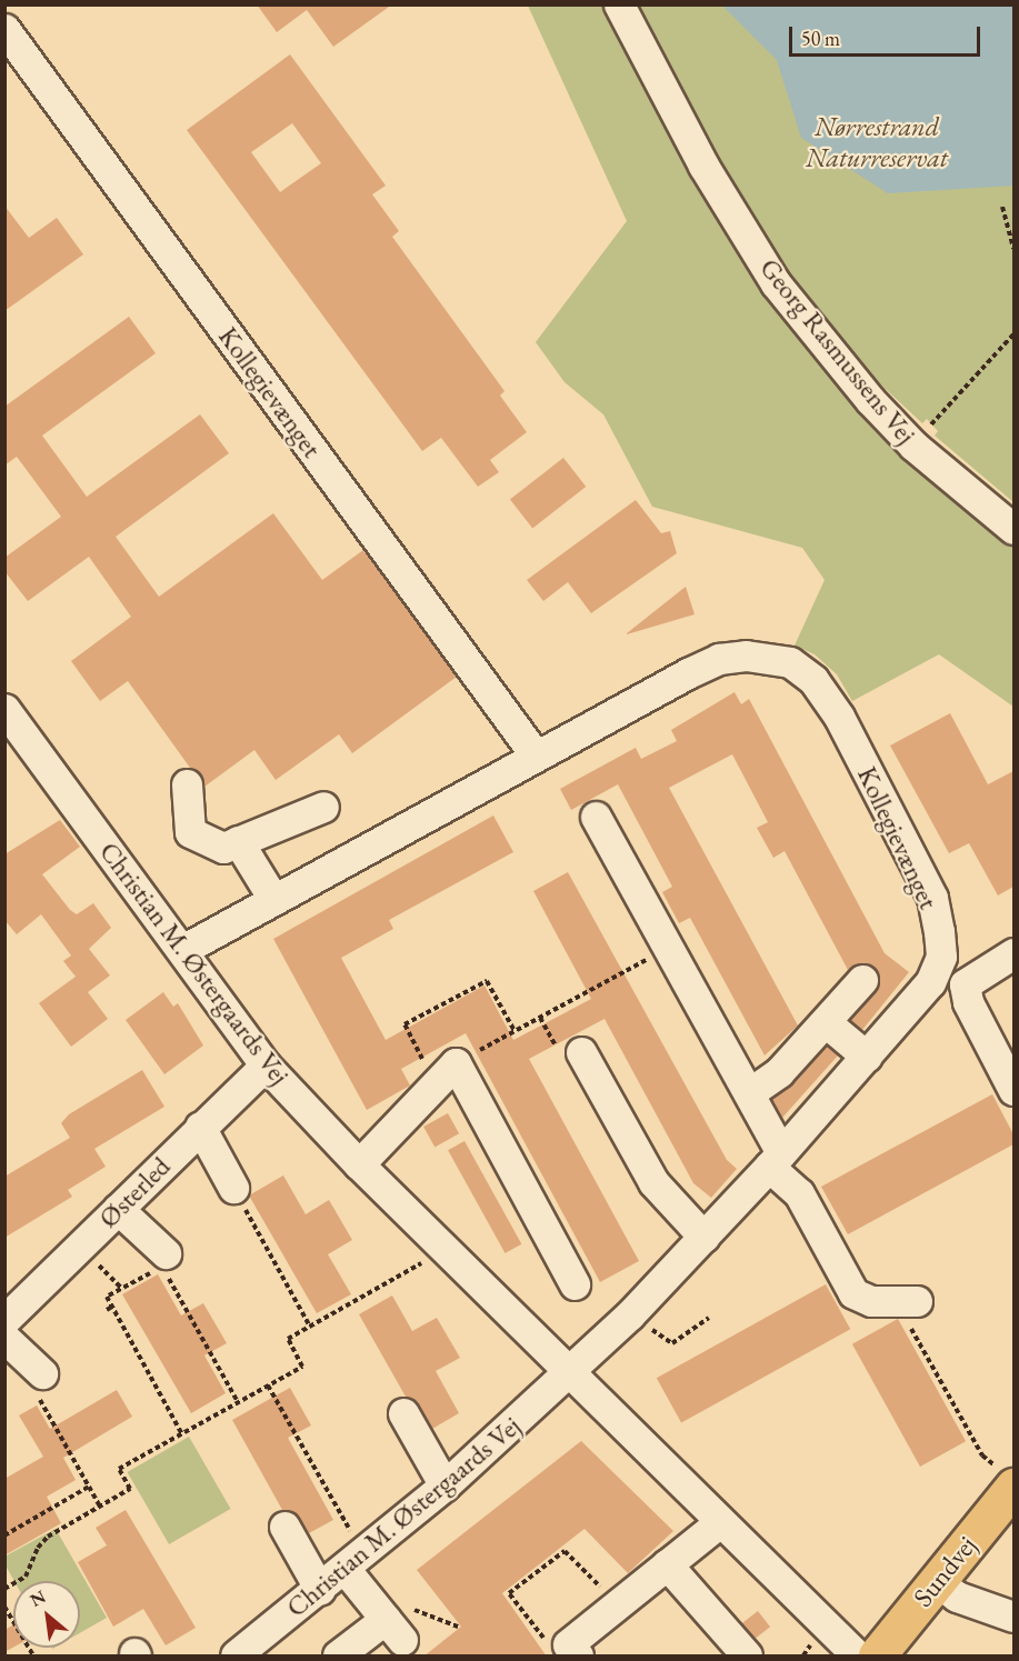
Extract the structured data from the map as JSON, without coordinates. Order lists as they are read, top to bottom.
{
  "streets": {
    "main road": ["Sundvej"],
    "street": [
      "Georg Rasmussens Vej",
      "Kollegievænget",
      "Christian M. Østergaards Vej",
      "Østerled"
    ]
  },
  "crossings": [
    ["Kollegievænget", "Christian M. Østergaards Vej"],
    ["Christian M. Østergaards Vej", "Østerled"]
  ],
  "parks": ["Nørrestrand Naturreservat"],
  "scale_bar": "50 m",
  "north": "top left"
}
